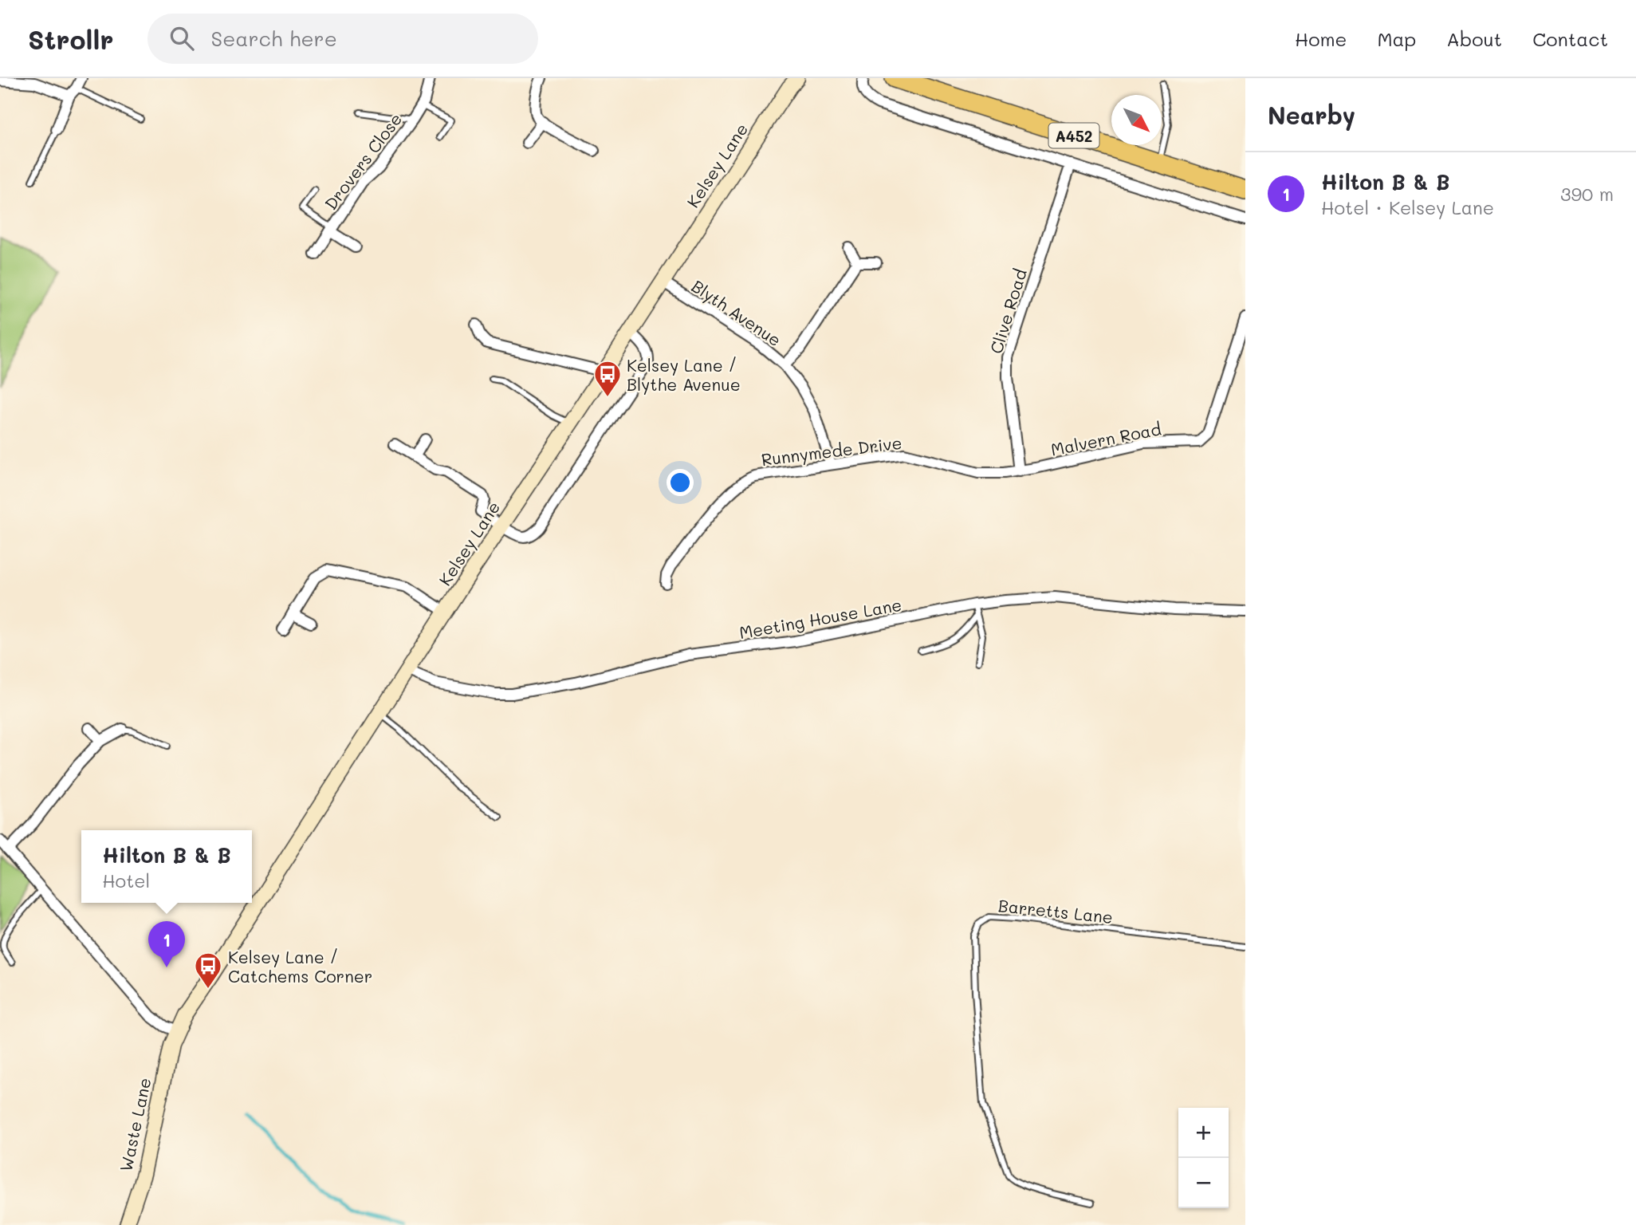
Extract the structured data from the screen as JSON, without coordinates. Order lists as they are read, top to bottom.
{
  "streets": {
    "highway": ["A452"],
    "main road": ["Kelsey Lane", "Waste Lane"],
    "street": [
      "Drovers Close",
      "Clive Road",
      "Blyth Avenue",
      "Malvern Road",
      "Runnymede Drive",
      "Meeting House Lane"
    ],
    "lane": ["Barretts Lane"]
  },
  "crossings": [
    ["Kelsey Lane", "Blyth Avenue"],
    ["Kelsey Lane", "Meeting House Lane"],
    ["Kelsey Lane", "Waste Lane"],
    ["Clive Road", "Malvern Road"],
    ["Clive Road", "Runnymede Drive"],
    ["Blyth Avenue", "Runnymede Drive"],
    ["Malvern Road", "Runnymede Drive"]
  ],
  "places": {
    "bus stop": ["Kelsey Lane / Blythe Avenue", "Kelsey Lane / Catchems Corner"]
  },
  "north": "bottom right",
  "page": {
    "header": "Strollr",
    "search": "Search here",
    "nav": [
      "Home",
      "Map",
      "About",
      "Contact"
    ],
    "heading": "Nearby",
    "list": [
      {
        "mark": "1",
        "name": "Hilton B & B",
        "note": "Hotel · Kelsey Lane",
        "value": "390 m"
      }
    ],
    "popup": ["Hilton B & B", "Hotel"],
    "pins": "1",
    "map_buttons": ["+", "−"]
  }
}
